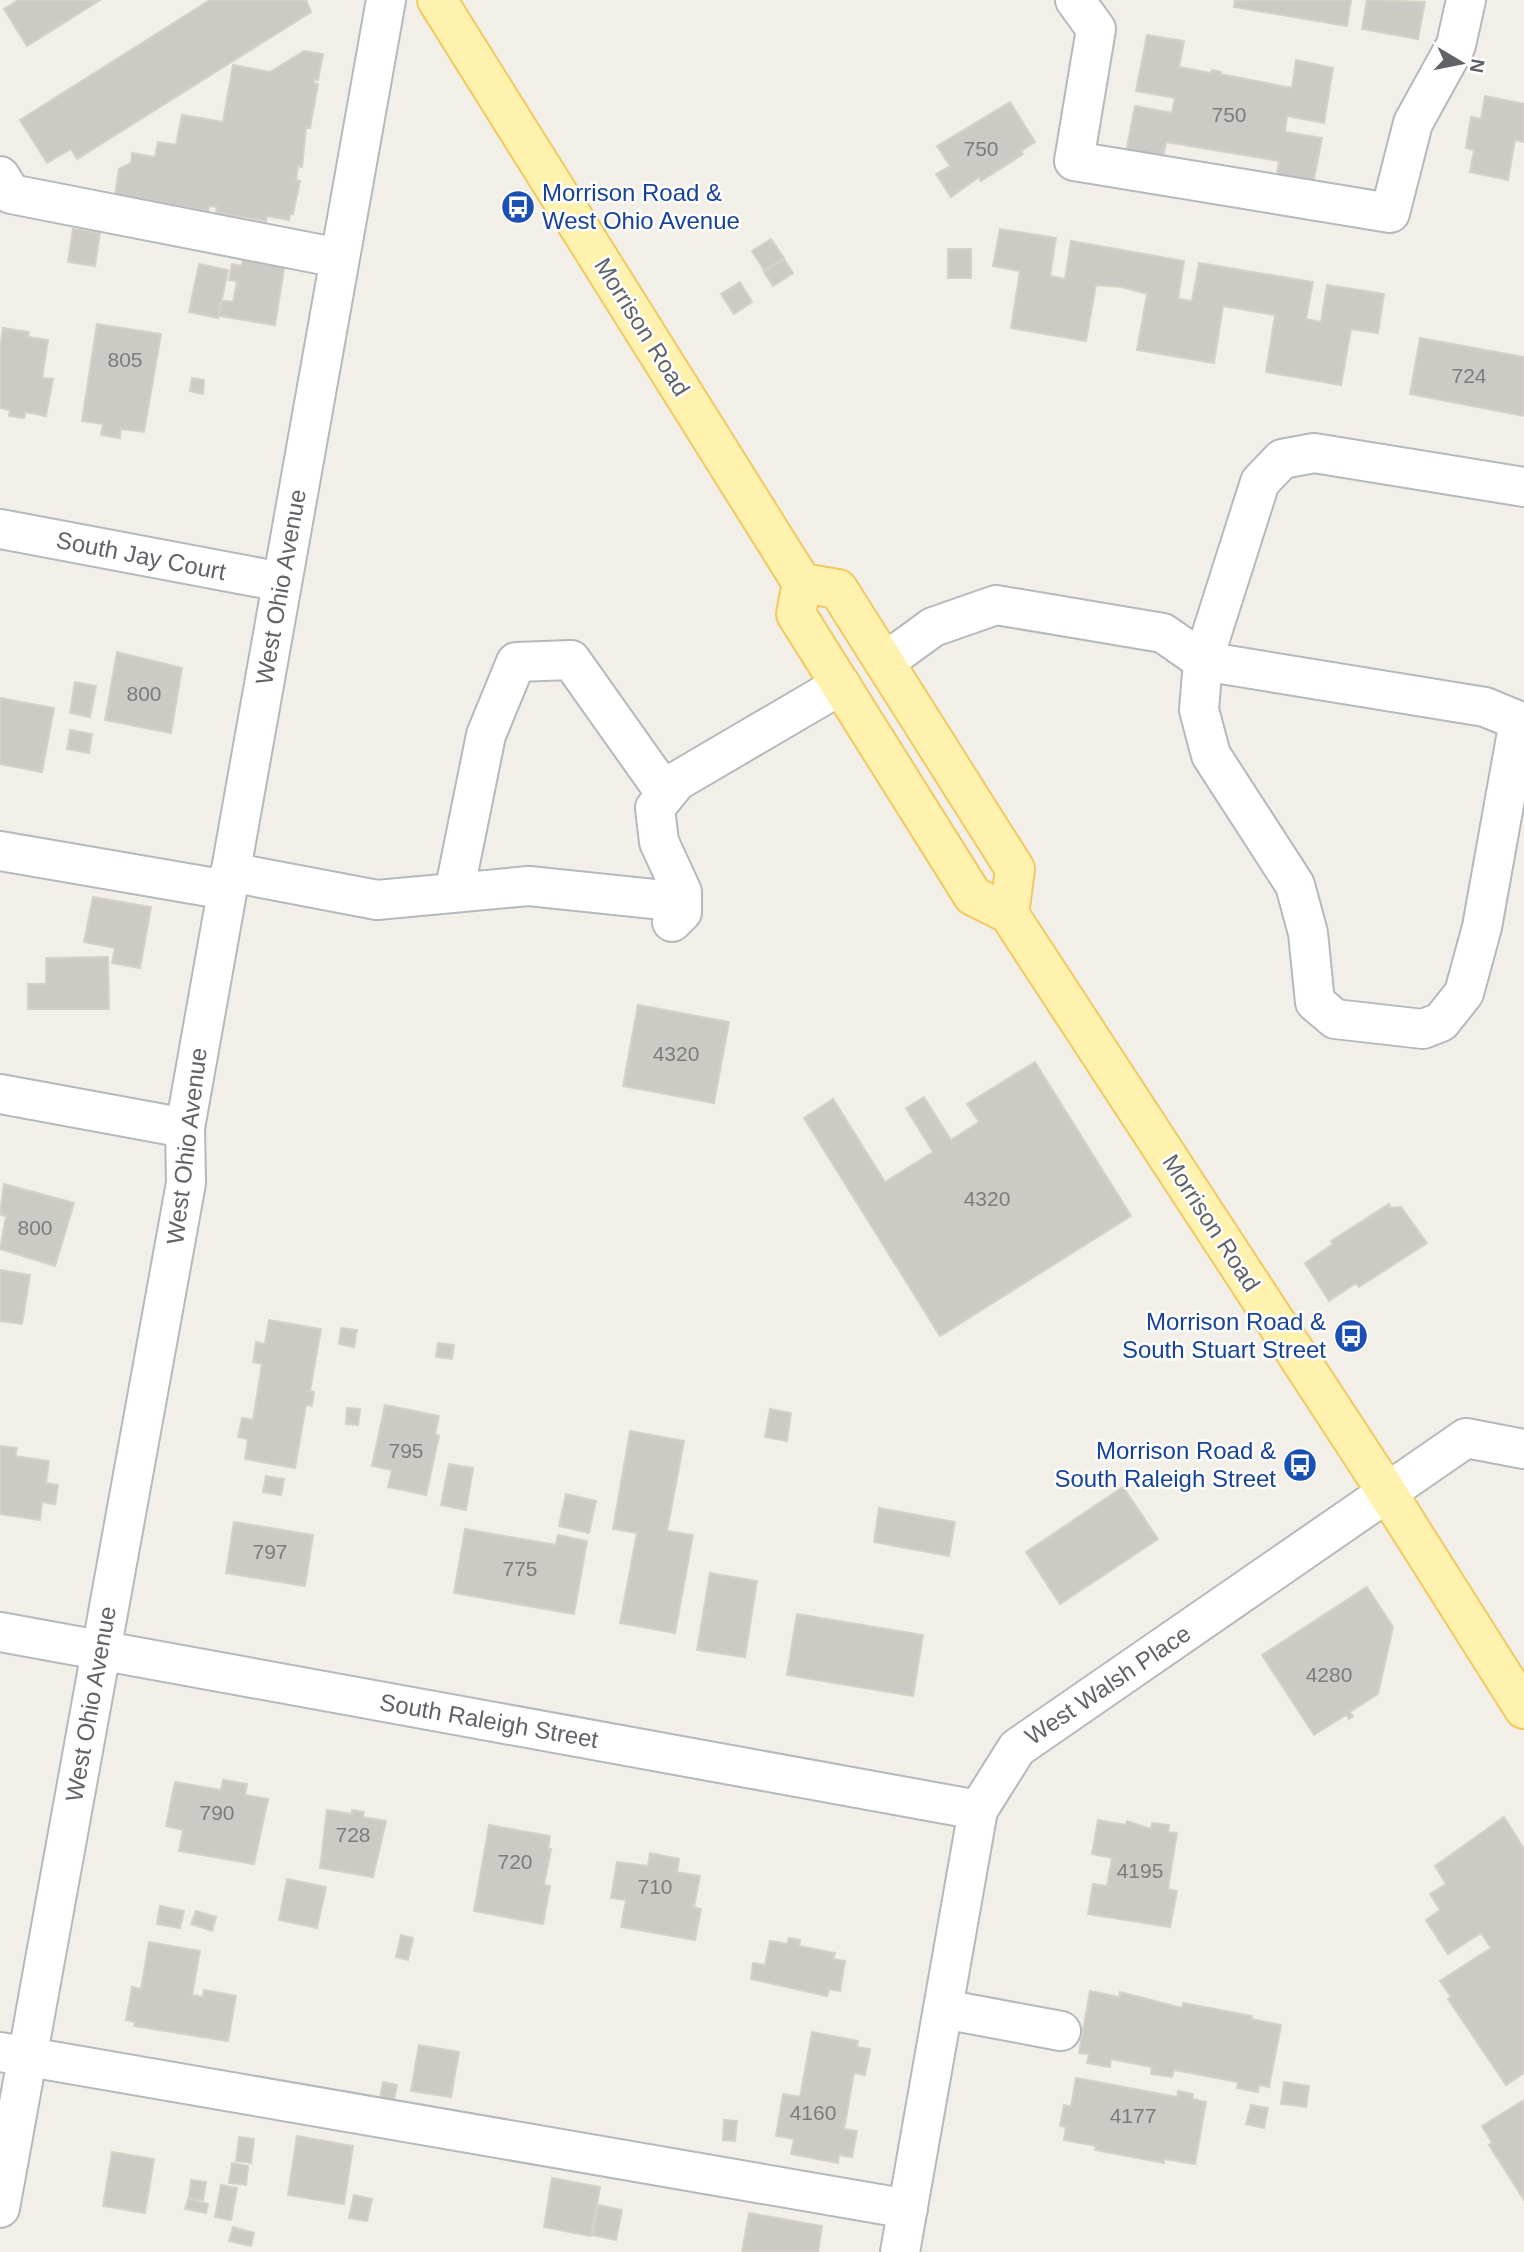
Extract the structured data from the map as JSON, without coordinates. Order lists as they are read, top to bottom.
{
  "streets": {
    "main road": ["Morrison Road"],
    "street": [
      "South Jay Court",
      "West Ohio Avenue",
      "West Walsh Place",
      "South Raleigh Street"
    ]
  },
  "crossings": [
    ["Morrison Road", "West Walsh Place"],
    ["South Jay Court", "West Ohio Avenue"],
    ["West Ohio Avenue", "South Raleigh Street"],
    ["West Walsh Place", "South Raleigh Street"]
  ],
  "places": {
    "bus stop": ["Morrison Road & West Ohio Avenue", "Morrison Road & South Stuart Street", "Morrison Road & South Raleigh Street"]
  },
  "house_numbers": [
    "750",
    "750",
    "805",
    "724",
    "800",
    "4320",
    "4320",
    "800",
    "795",
    "797",
    "775",
    "4280",
    "790",
    "728",
    "720",
    "4195",
    "710",
    "4160",
    "4177"
  ],
  "north": "right"
}
